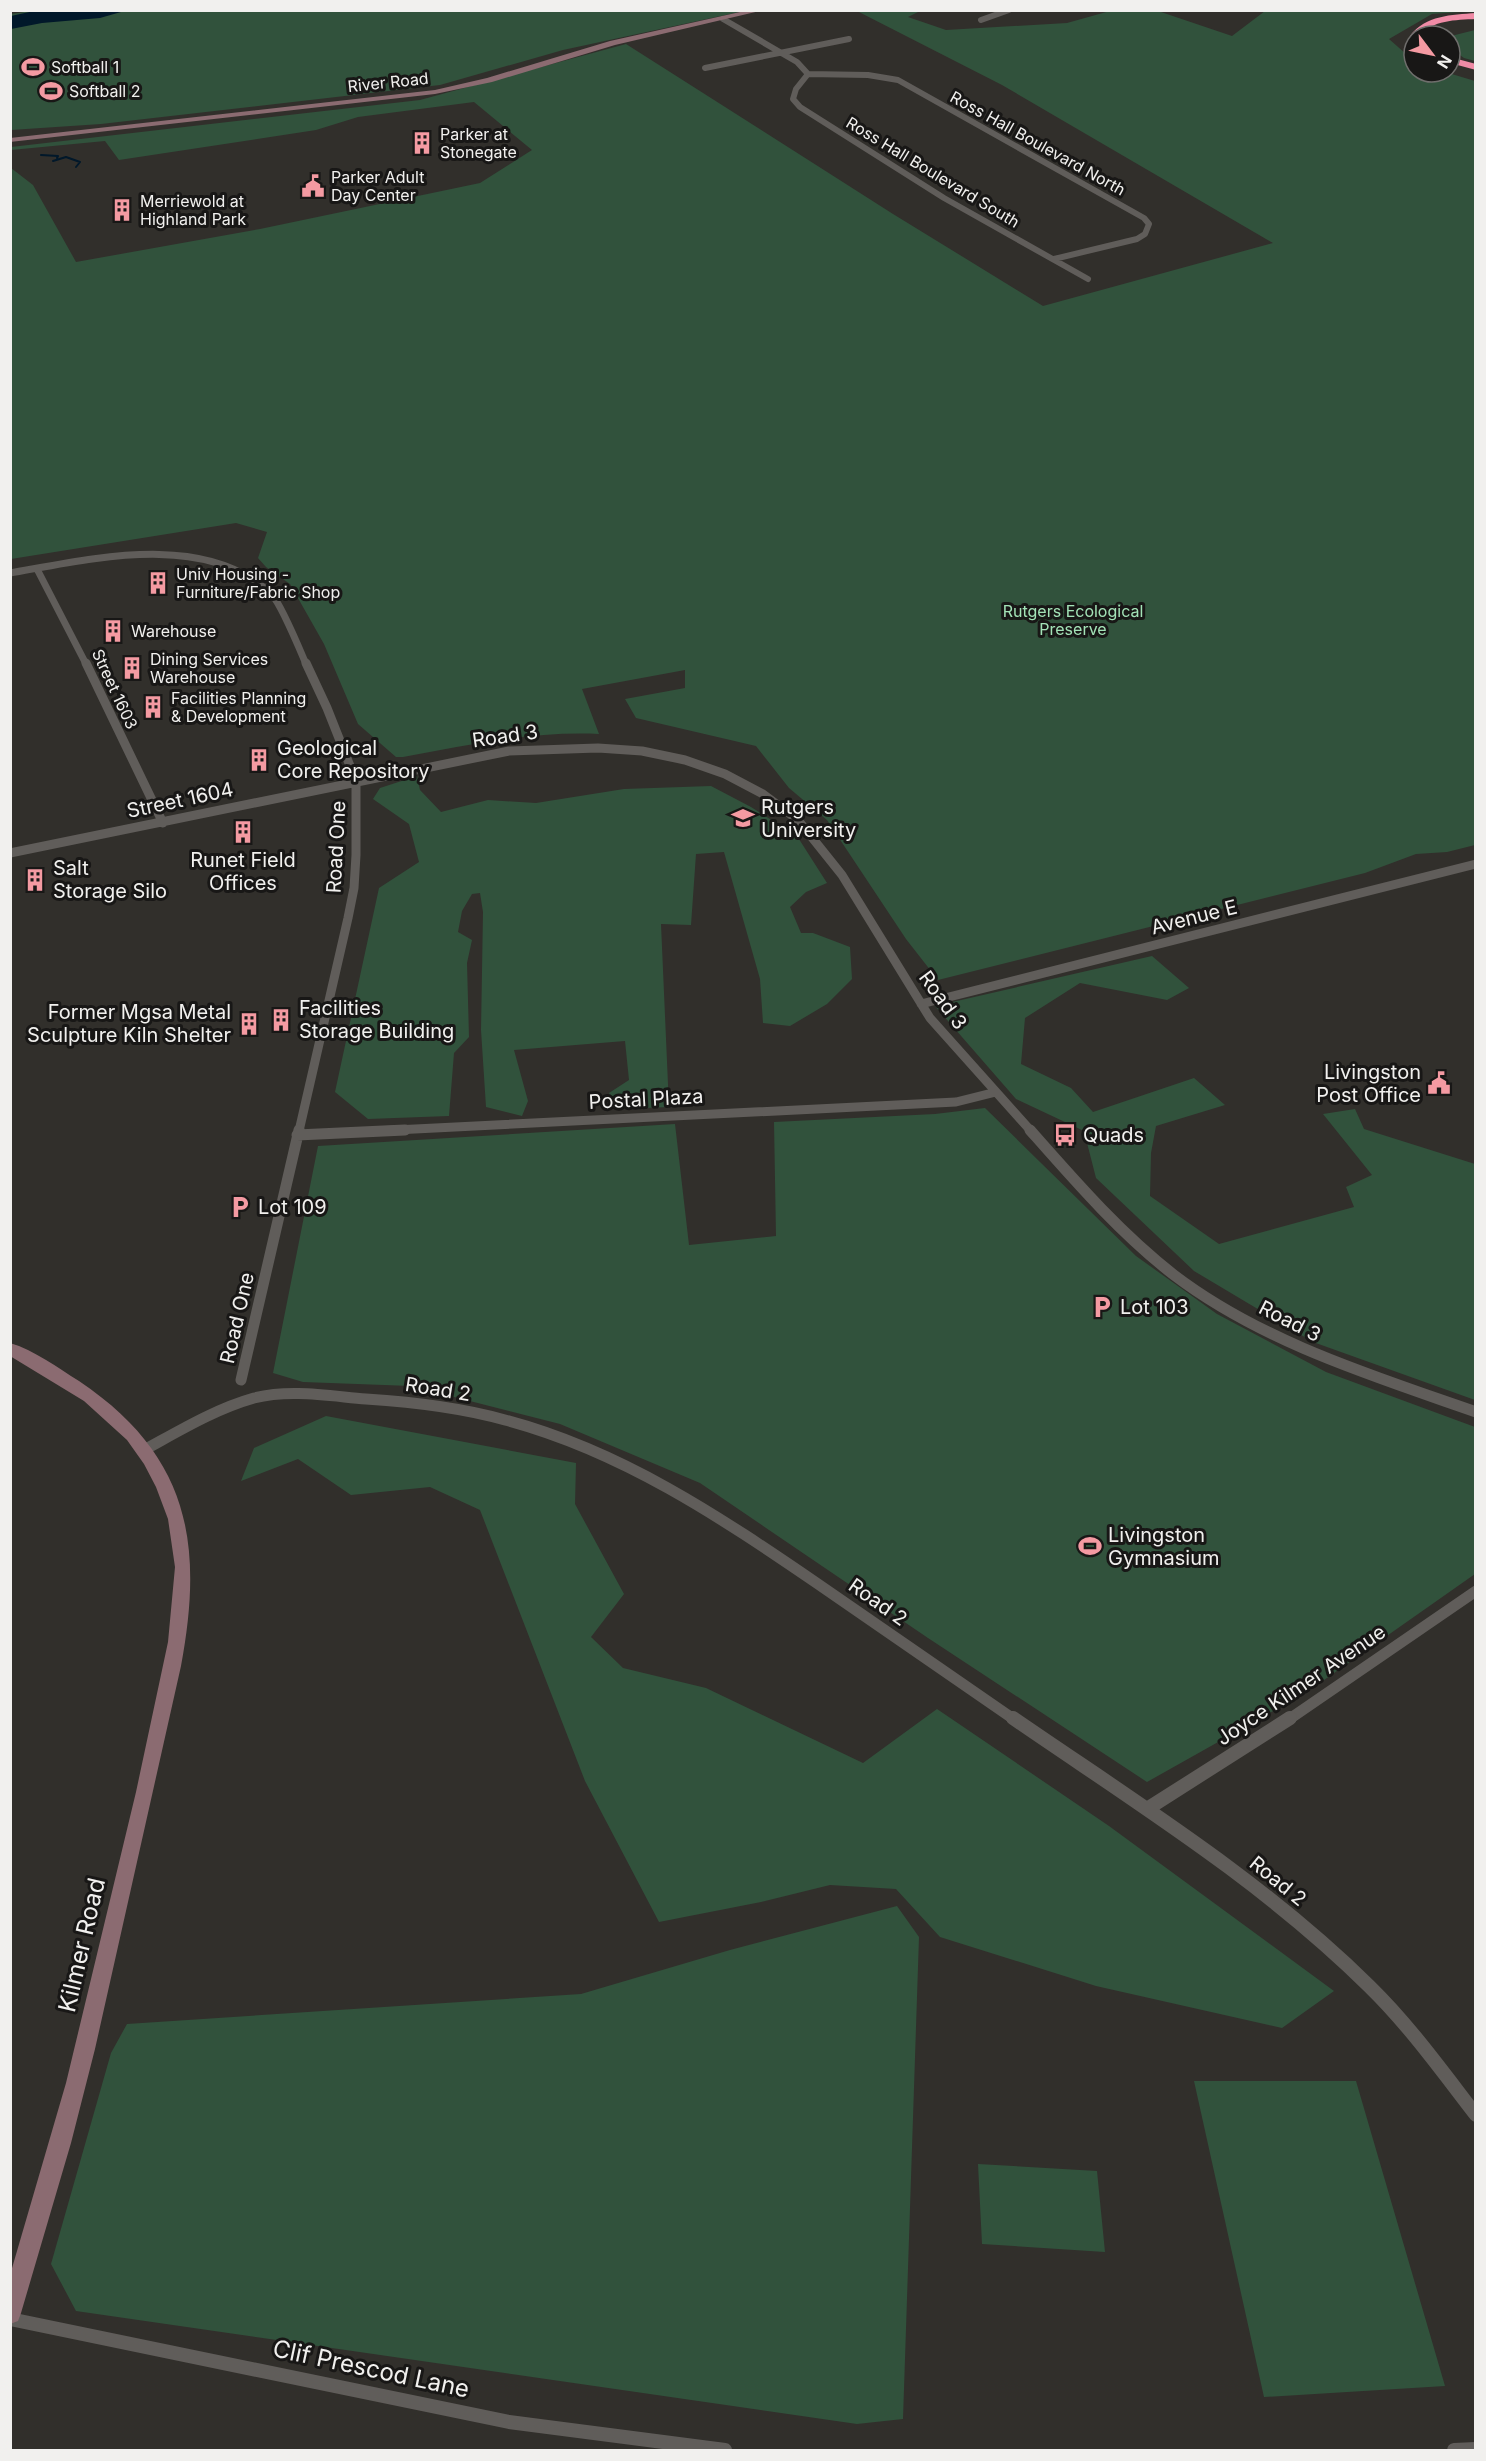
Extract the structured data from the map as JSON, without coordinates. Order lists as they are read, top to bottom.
{
  "streets": {
    "street": [
      "River Road",
      "Ross Hall Boulevard North",
      "Ross Hall Boulevard South",
      "Street 1603",
      "Road 3",
      "Street 1604",
      "Road One",
      "Avenue E",
      "Postal Plaza",
      "Road 2",
      "Joyce Kilmer Avenue",
      "Kilmer Road",
      "Clif Prescod Lane"
    ]
  },
  "crossings": [
    ["Ross Hall Boulevard North", "Ross Hall Boulevard South"],
    ["Street 1603", "Street 1604"],
    ["Street 1603", "Road One"],
    ["Road 3", "Street 1604"],
    ["Road 3", "Road One"],
    ["Road 3", "Avenue E"],
    ["Road 3", "Postal Plaza"],
    ["Street 1604", "Road One"],
    ["Road One", "Postal Plaza"],
    ["Road 2", "Joyce Kilmer Avenue"],
    ["Road 2", "Kilmer Road"]
  ],
  "parks": ["Rutgers Ecological Preserve"],
  "places": {
    "sports": ["Softball 1", "Softball 2", "Livingston Gymnasium"],
    "building": [
      "Parker at Stonegate",
      "Merriewold at Highland Park",
      "Univ Housing - Furniture/Fabric Shop",
      "Warehouse",
      "Dining Services Warehouse",
      "Facilities Planning & Development",
      "Geological Core Repository",
      "Runet Field Offices",
      "Salt Storage Silo",
      "Facilities Storage Building",
      "Former Mgsa Metal Sculpture Kiln Shelter"
    ],
    "public building": ["Parker Adult Day Center", "Livingston Post Office"],
    "school or university": ["Rutgers University"],
    "bus stop": ["Quads"],
    "parking": ["Lot 109", "Lot 103"]
  },
  "north": "bottom right"
}
